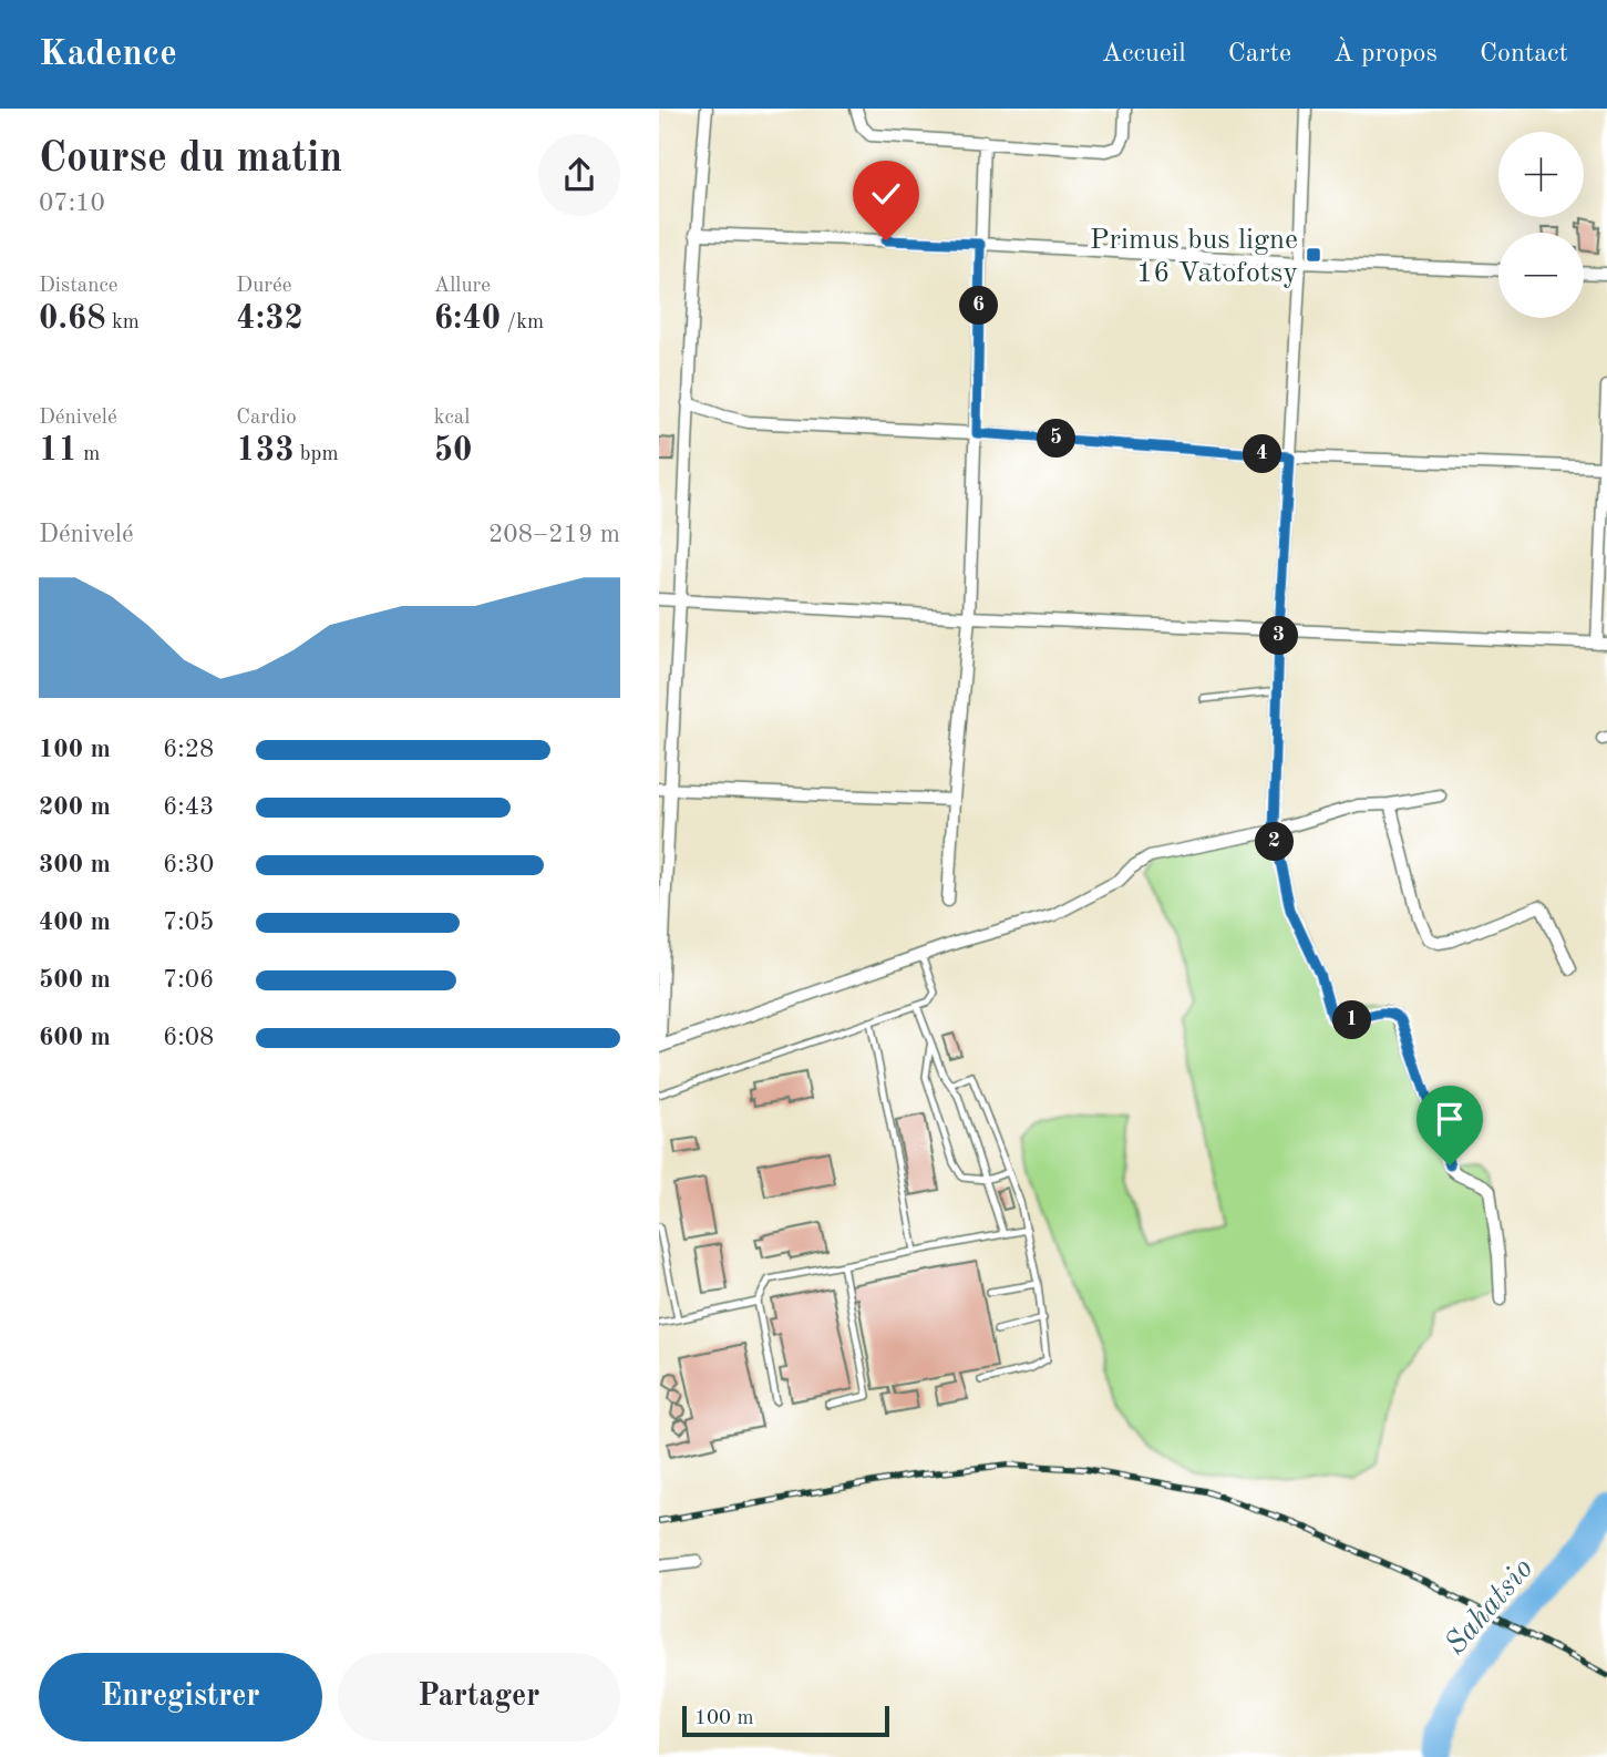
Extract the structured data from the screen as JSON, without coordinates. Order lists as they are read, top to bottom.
{
  "water": ["Sahatsio"],
  "places": {
    "transit": ["Primus bus ligne 16 Vatofotsy"]
  },
  "scale_bar": "100 m",
  "page": {
    "header": "Kadence",
    "nav": [
      "Accueil",
      "Carte",
      "À propos",
      "Contact"
    ],
    "heading": ["Course du matin", "07:10"],
    "map_buttons": ["+", "−"],
    "stats": [
      ["Distance", "0.68 km"],
      ["Durée", "4:32"],
      ["Allure", "6:40 /km"],
      ["Dénivelé", "11 m"],
      ["Cardio", "133 bpm"],
      ["kcal", "50"]
    ],
    "pins": [
      "6",
      "5",
      "4",
      "3",
      "2",
      "1"
    ],
    "chart": ["Dénivelé", "208–219 m"],
    "list": [
      {
        "name": "100 m",
        "note": "6:28"
      },
      {
        "name": "200 m",
        "note": "6:43"
      },
      {
        "name": "300 m",
        "note": "6:30"
      },
      {
        "name": "400 m",
        "note": "7:05"
      },
      {
        "name": "500 m",
        "note": "7:06"
      },
      {
        "name": "600 m",
        "note": "6:08"
      }
    ],
    "buttons": ["Enregistrer", "Partager"],
    "scale": "100 m"
  }
}
